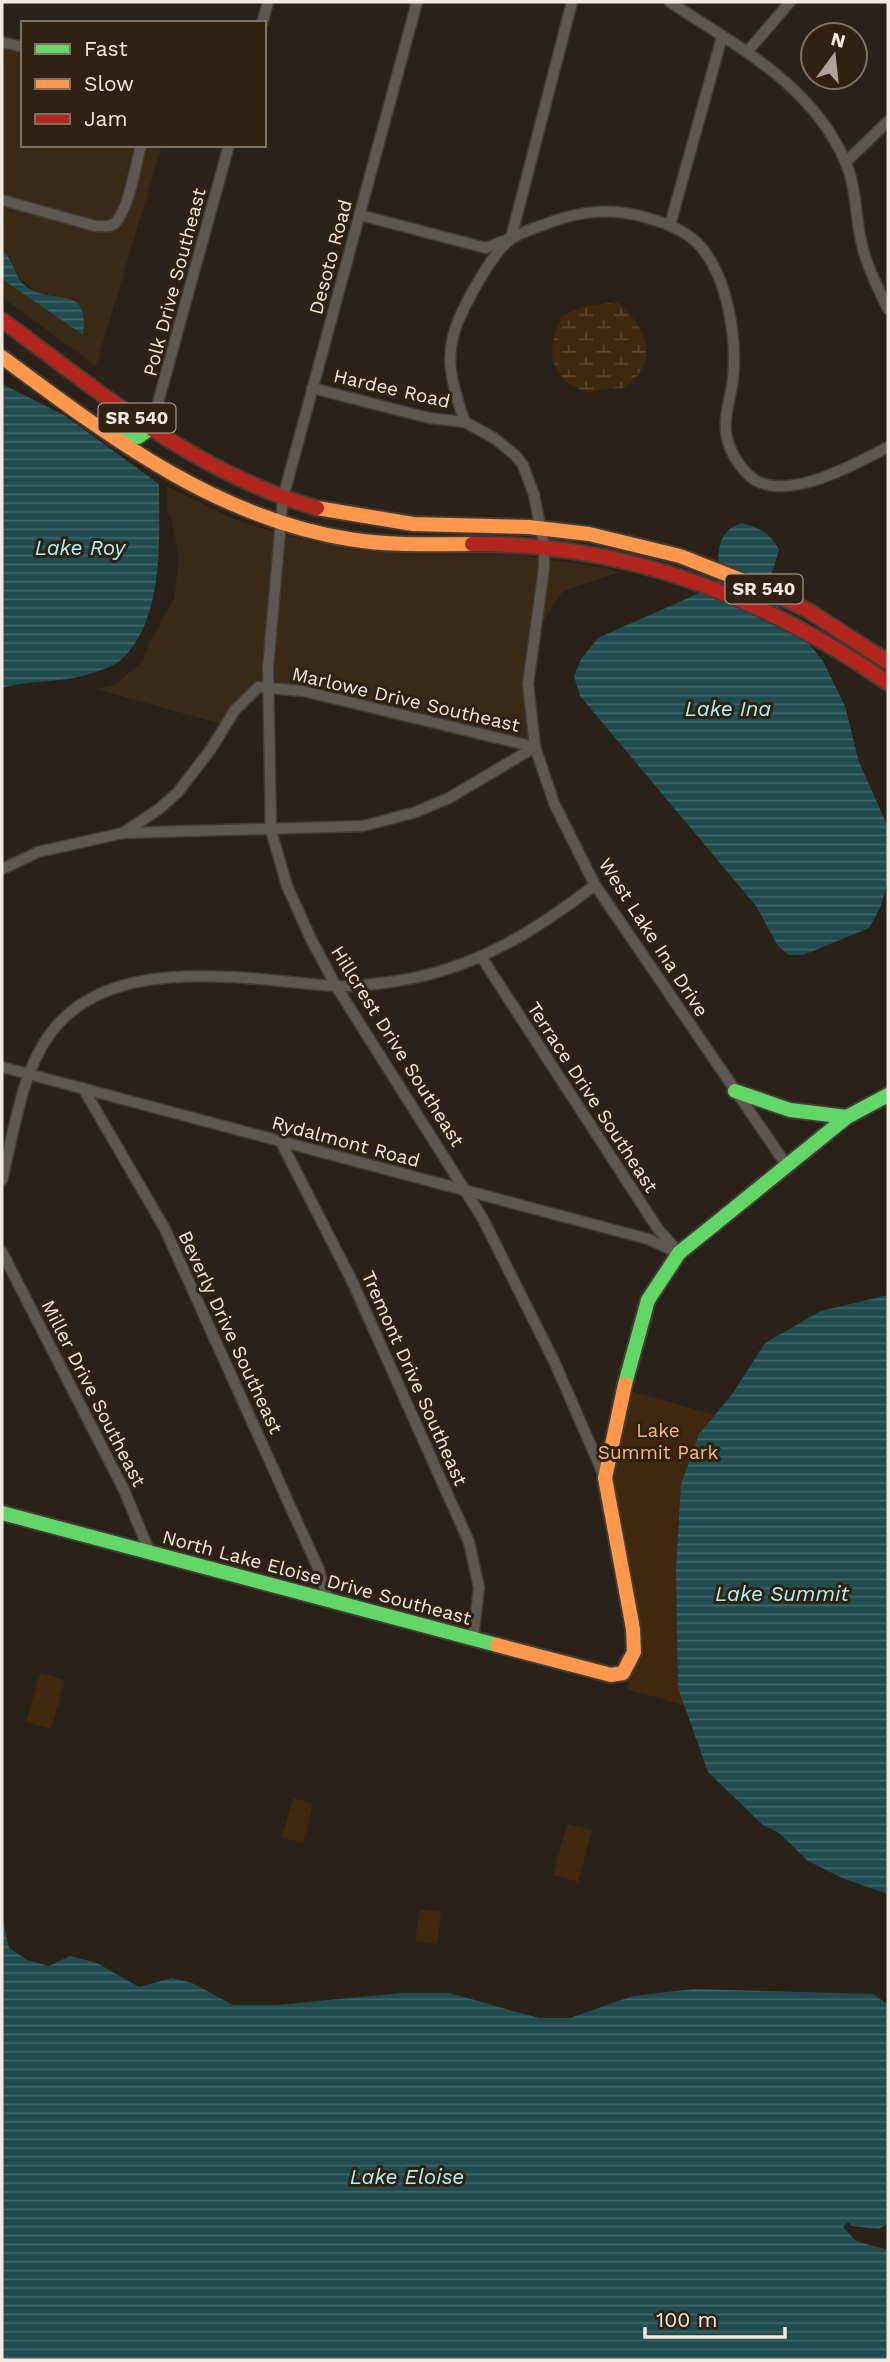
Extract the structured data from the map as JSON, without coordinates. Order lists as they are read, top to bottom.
{
  "streets": {
    "main road": ["SR 540", "North Lake Eloise Drive Southeast"],
    "street": [
      "Desoto Road",
      "Polk Drive Southeast",
      "Hardee Road",
      "Marlowe Drive Southeast",
      "West Lake Ina Drive",
      "Hillcrest Drive Southeast",
      "Terrace Drive Southeast",
      "Rydalmont Road",
      "Beverly Drive Southeast",
      "Tremont Drive Southeast",
      "Miller Drive Southeast"
    ]
  },
  "crossings": [
    ["Desoto Road", "Hardee Road"],
    ["Desoto Road", "SR 540"],
    ["Desoto Road", "Hillcrest Drive Southeast"],
    ["Polk Drive Southeast", "SR 540"],
    ["Hardee Road", "West Lake Ina Drive"],
    ["SR 540", "West Lake Ina Drive"],
    ["SR 540", "Hillcrest Drive Southeast"],
    ["Marlowe Drive Southeast", "West Lake Ina Drive"],
    ["Marlowe Drive Southeast", "Hillcrest Drive Southeast"],
    ["Hillcrest Drive Southeast", "Rydalmont Road"],
    ["Hillcrest Drive Southeast", "North Lake Eloise Drive Southeast"],
    ["Terrace Drive Southeast", "Rydalmont Road"],
    ["Rydalmont Road", "Beverly Drive Southeast"],
    ["Rydalmont Road", "Tremont Drive Southeast"],
    ["Beverly Drive Southeast", "North Lake Eloise Drive Southeast"],
    ["Tremont Drive Southeast", "North Lake Eloise Drive Southeast"],
    ["Miller Drive Southeast", "North Lake Eloise Drive Southeast"]
  ],
  "water": [
    "Lake Roy",
    "Lake Ina",
    "Lake Summit",
    "Lake Eloise"
  ],
  "parks": ["Lake Summit Park"],
  "legend": ["Fast", "Slow", "Jam"],
  "scale_bar": "100 m",
  "north": "top"
}
